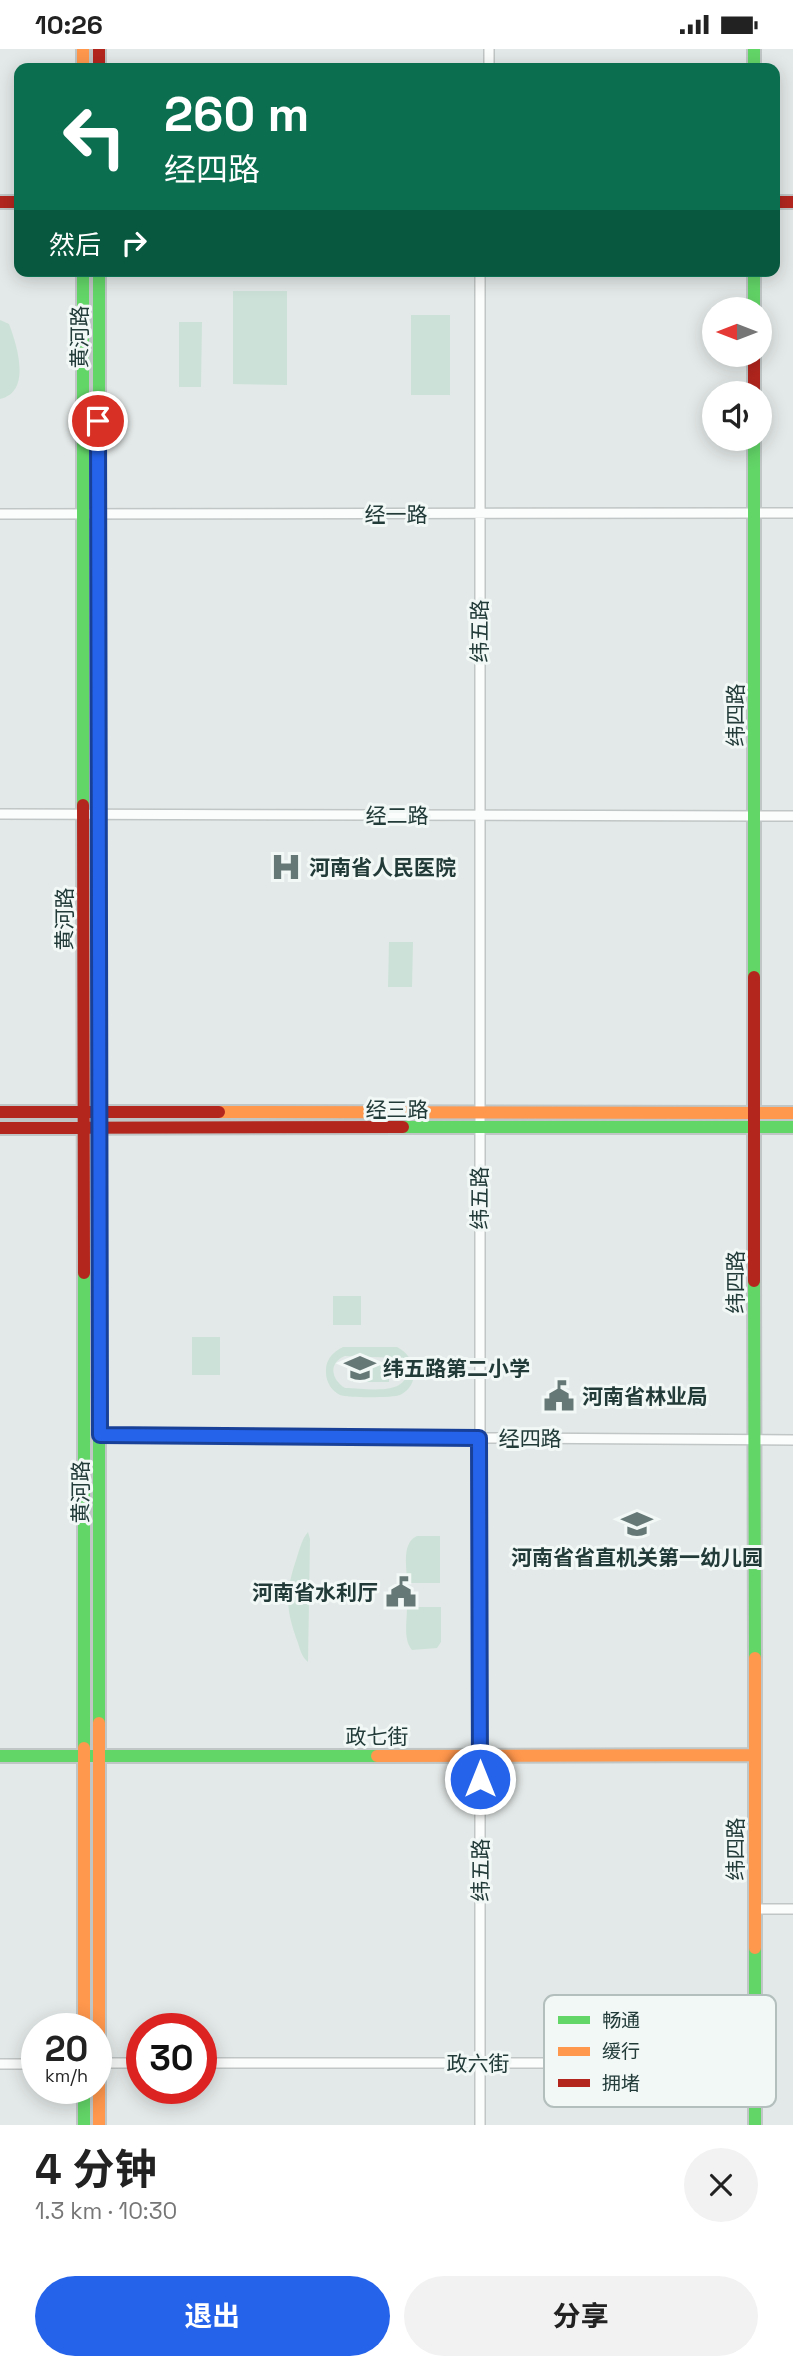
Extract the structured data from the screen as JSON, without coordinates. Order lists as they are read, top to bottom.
{
  "streets": {
    "main road": [
      "黄河路",
      "纬四路",
      "经三路",
      "政七街"
    ],
    "street": [
      "经一路",
      "纬五路",
      "经二路",
      "经四路",
      "政六街"
    ]
  },
  "crossings": [
    ["黄河路", "经一路"],
    ["黄河路", "经二路"],
    ["黄河路", "经三路"],
    ["黄河路", "经四路"],
    ["黄河路", "政七街"],
    ["经一路", "纬五路"],
    ["经一路", "纬四路"],
    ["纬五路", "经二路"],
    ["纬五路", "经三路"],
    ["纬五路", "经四路"],
    ["纬五路", "政七街"],
    ["纬五路", "政六街"],
    ["纬四路", "经二路"],
    ["纬四路", "经三路"],
    ["纬四路", "经四路"],
    ["纬四路", "政七街"]
  ],
  "places": {
    "hospital": ["河南省人民医院"],
    "school or university": ["纬五路第二小学", "河南省省直机关第一幼儿园"],
    "public building": ["河南省林业局", "河南省水利厅"]
  },
  "legend": ["畅通", "缓行", "拥堵"],
  "north": "left",
  "page": {
    "status": "10:26",
    "turn": ["260 m", "经四路"],
    "then": "然后",
    "speed": "20 km/h",
    "limit": "30",
    "heading": ["4 分钟", "1.3 km · 10:30"],
    "buttons": ["退出", "分享"]
  }
}
